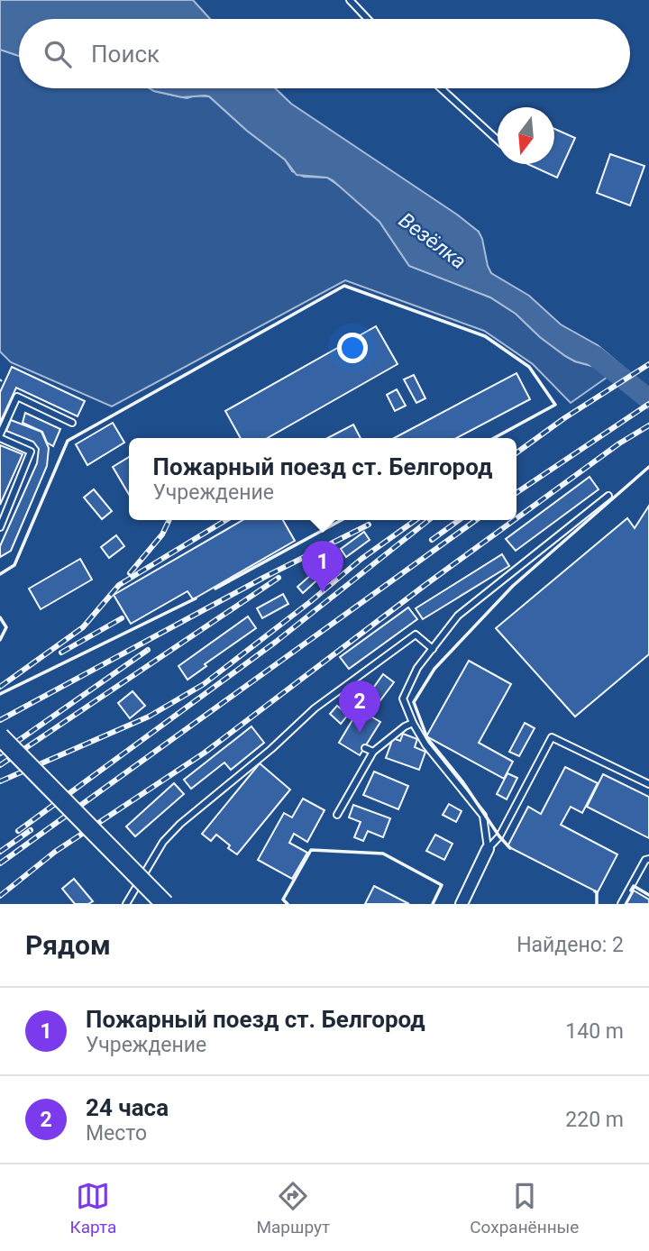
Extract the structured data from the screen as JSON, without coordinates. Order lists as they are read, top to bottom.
{
  "water": ["Везёлка"],
  "north": "bottom",
  "page": {
    "search": "Поиск",
    "popup": ["Пожарный поезд ст. Белгород", "Учреждение"],
    "pins": ["1", "2"],
    "heading": ["Рядом", "Найдено: 2"],
    "list": [
      {
        "mark": "1",
        "name": "Пожарный поезд ст. Белгород",
        "note": "Учреждение",
        "value": "140 m"
      },
      {
        "mark": "2",
        "name": "24 часа",
        "note": "Место",
        "value": "220 m"
      }
    ],
    "nav": ["Карта", "Маршрут", "Сохранённые"]
  }
}
